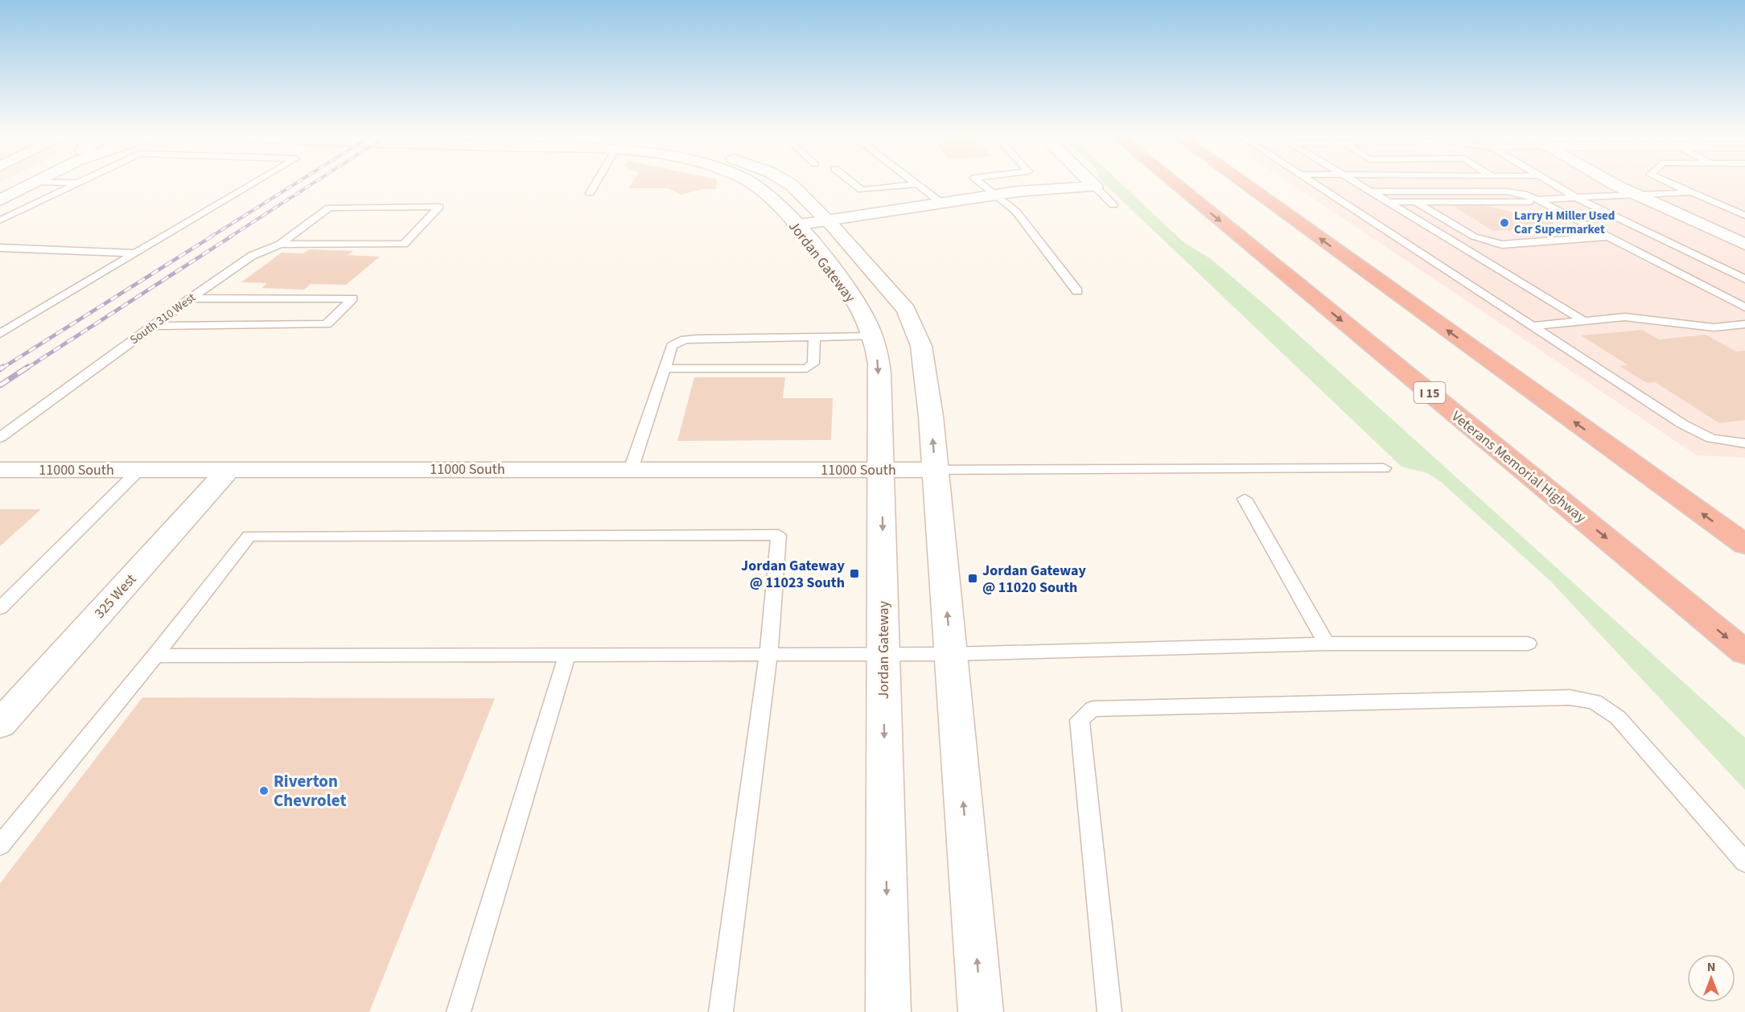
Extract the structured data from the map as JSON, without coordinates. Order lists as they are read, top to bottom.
{
  "streets": {
    "highway": ["I 15", "Veterans Memorial Highway"],
    "main road": ["Jordan Gateway", "11000 South", "325 West"],
    "lane": ["South 310 West"]
  },
  "crossings": [
    ["Jordan Gateway", "11000 South"],
    ["11000 South", "325 West"]
  ],
  "places": {
    "other": ["Larry H Miller Used Car Supermarket", "Riverton Chevrolet"],
    "transit": ["Jordan Gateway @ 11023 South", "Jordan Gateway @ 11020 South"]
  },
  "north": "top"
}
